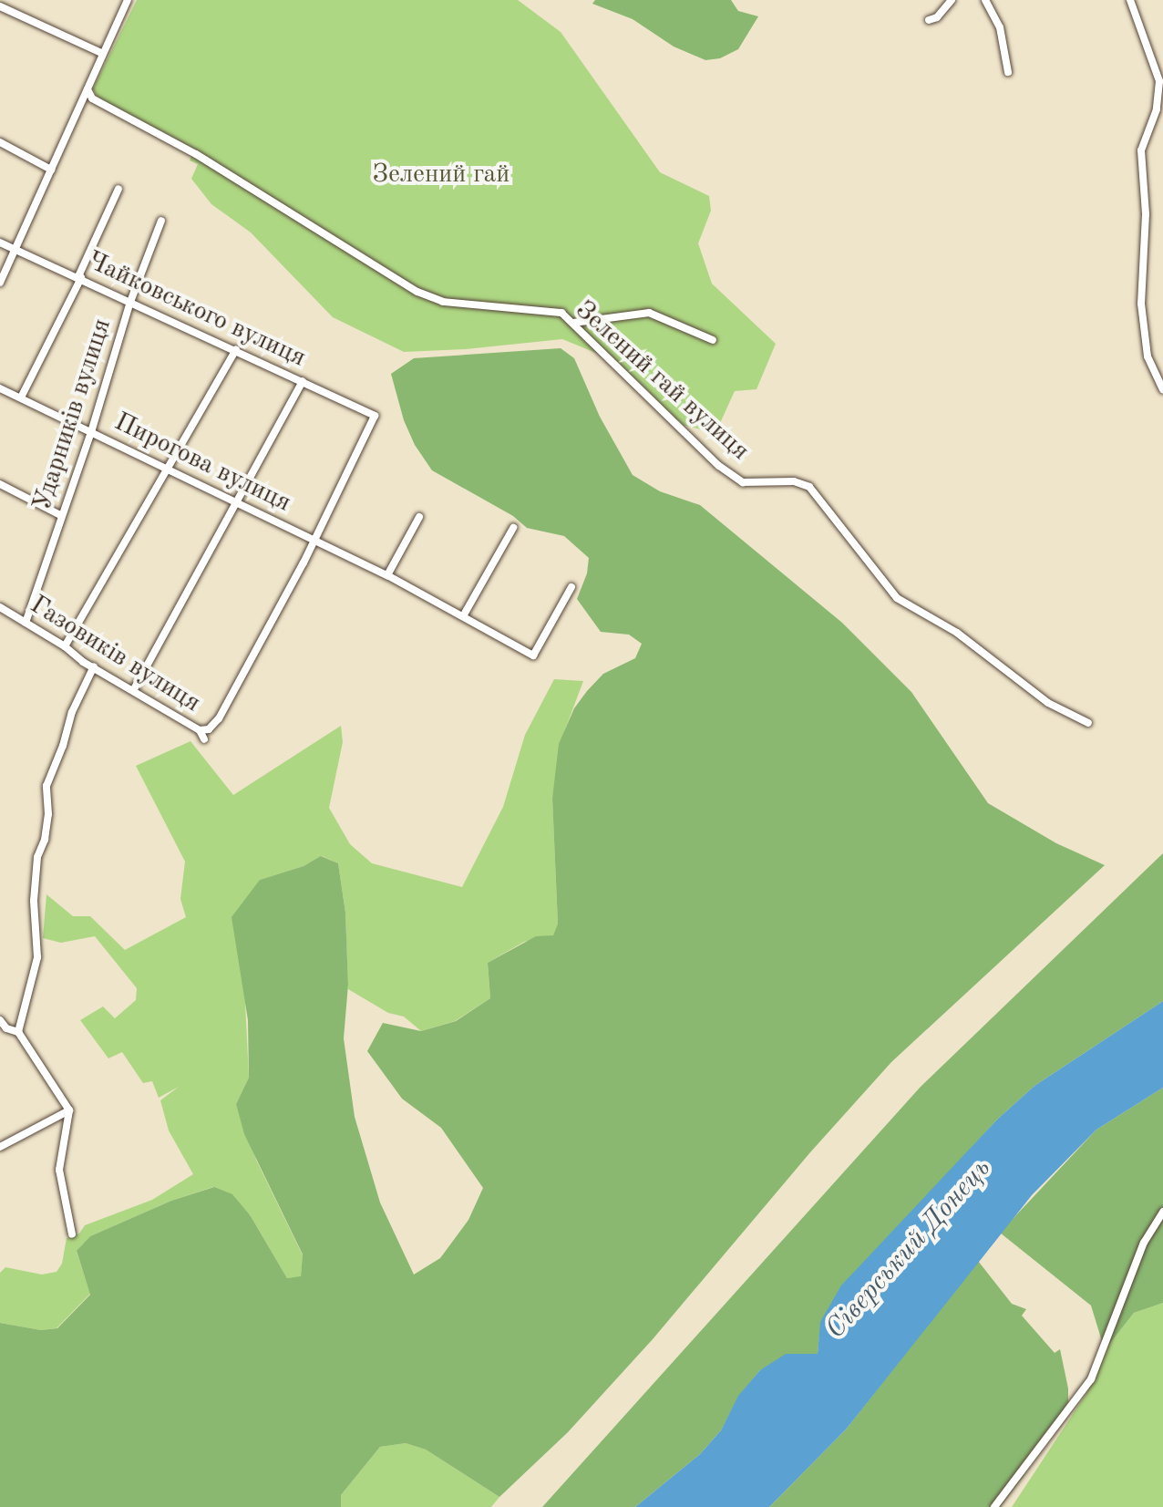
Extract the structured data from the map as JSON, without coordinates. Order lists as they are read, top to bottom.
{
  "streets": {
    "street": [
      "Чайковського вулиця",
      "Зелений гай вулиця",
      "Ударників вулиця",
      "Пирогова вулиця",
      "Газовиків вулиця"
    ]
  },
  "crossings": [
    ["Чайковського вулиця", "Ударників вулиця"],
    ["Чайковського вулиця", "Пирогова вулиця"],
    ["Ударників вулиця", "Пирогова вулиця"],
    ["Ударників вулиця", "Газовиків вулиця"]
  ],
  "water": ["Сіверський Донець"],
  "parks": ["Зелений гай"]
}
